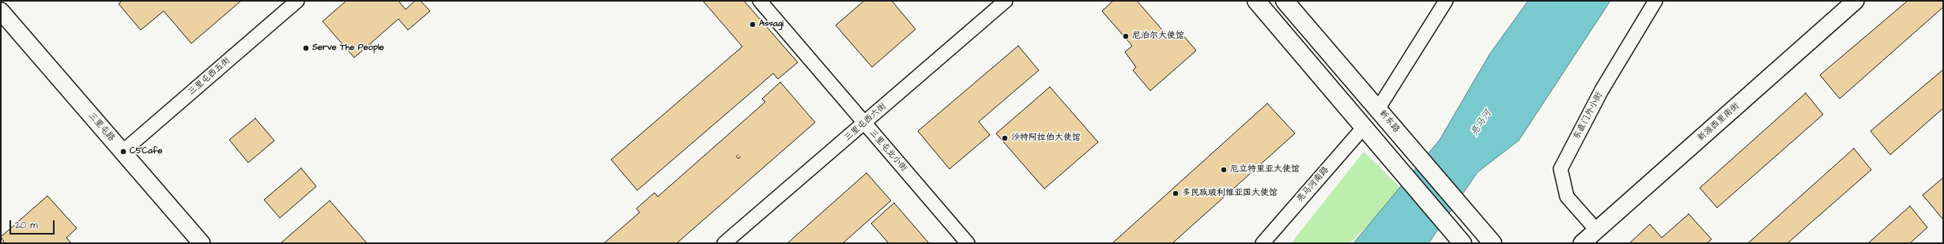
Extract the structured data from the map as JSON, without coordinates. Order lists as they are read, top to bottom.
{
  "streets": {
    "main road": ["新东路"],
    "street": [
      "三里屯西五街",
      "东直门外小街",
      "三里屯西六街",
      "新源西里南街",
      "三里屯路",
      "三里屯北小街",
      "亮马河南路"
    ]
  },
  "crossings": [
    ["三里屯西五街", "三里屯路"],
    ["东直门外小街", "新源西里南街"],
    ["三里屯西六街", "三里屯北小街"]
  ],
  "water": ["亮马河"],
  "places": [
    "Assagi",
    "尼泊尔大使馆",
    "Serve The People",
    "沙特阿拉伯大使馆",
    "C5Cafe",
    "厄立特里亚大使馆",
    "多民族玻利维亚国大使馆"
  ],
  "house_numbers": ["6"],
  "scale_bar": "20 m"
}
